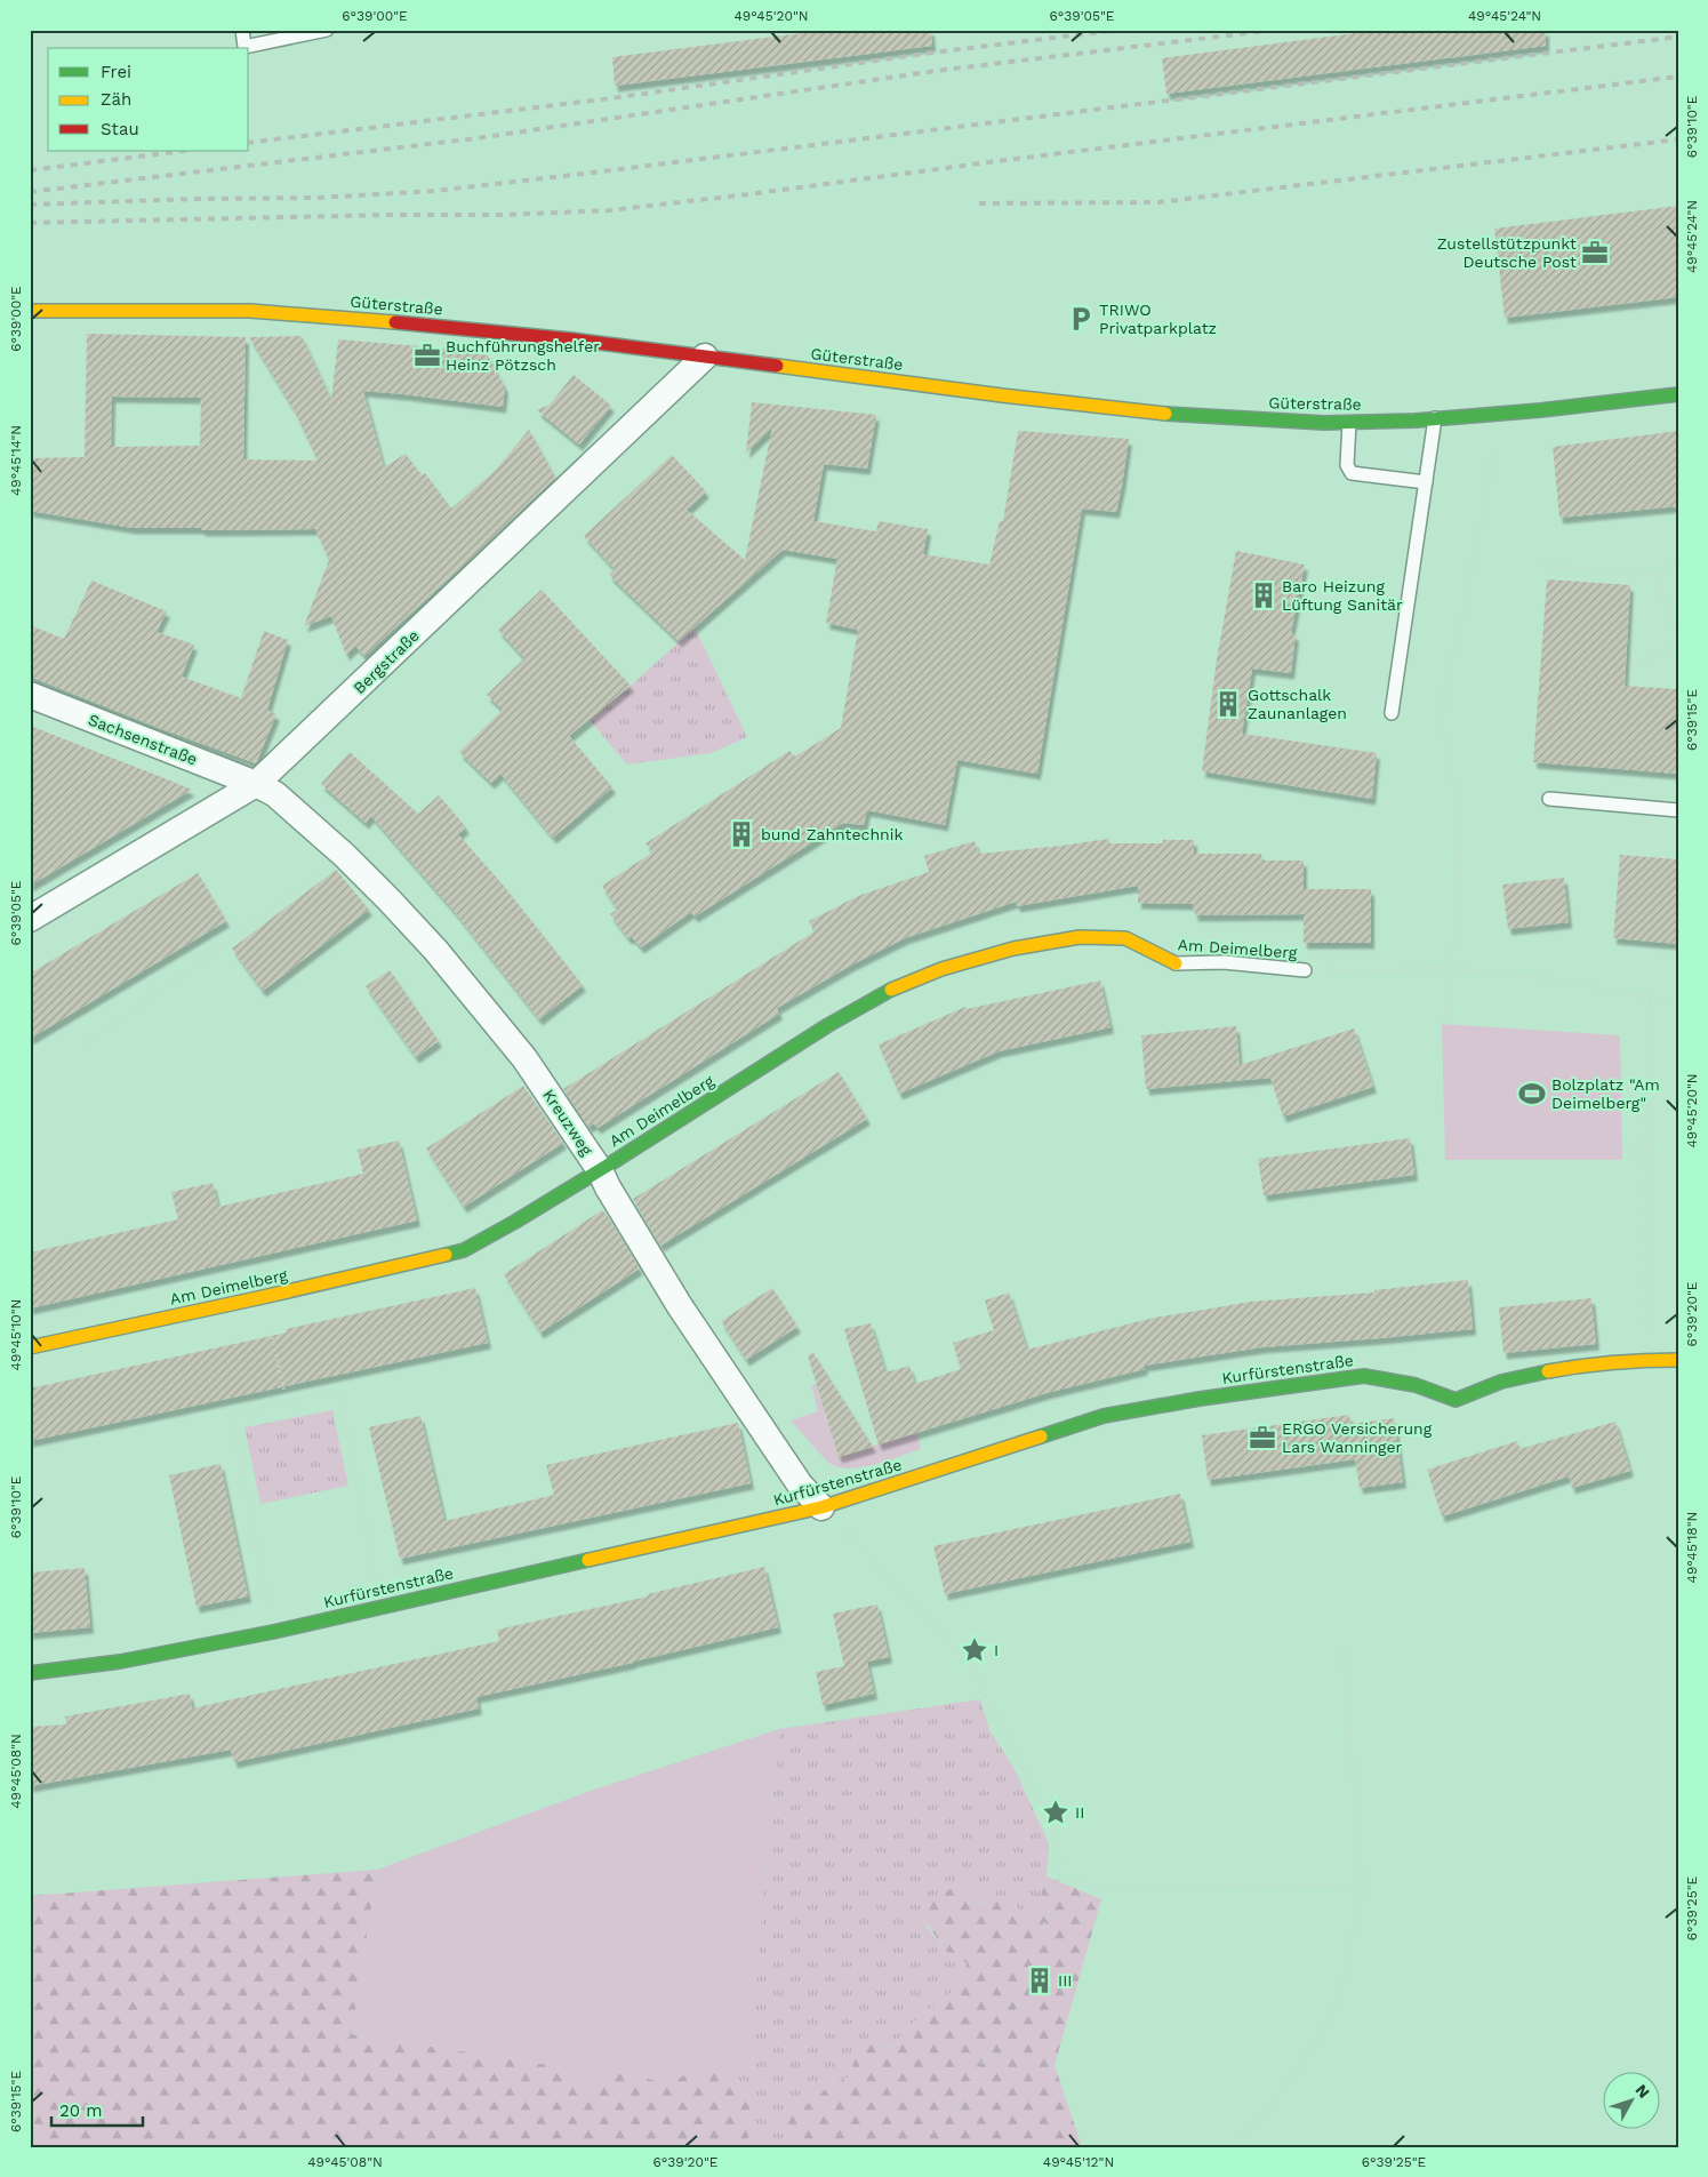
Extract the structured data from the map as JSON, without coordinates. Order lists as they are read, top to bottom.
{
  "streets": {
    "street": [
      "Güterstraße",
      "Bergstraße",
      "Sachsenstraße",
      "Am Deimelberg",
      "Kreuzweg",
      "Kurfürstenstraße"
    ]
  },
  "crossings": [
    ["Güterstraße", "Bergstraße"],
    ["Bergstraße", "Sachsenstraße"],
    ["Bergstraße", "Kreuzweg"],
    ["Sachsenstraße", "Kreuzweg"],
    ["Am Deimelberg", "Kreuzweg"],
    ["Kreuzweg", "Kurfürstenstraße"]
  ],
  "places": {
    "office": ["Zustellstützpunkt Deutsche Post", "Buchführungshelfer Heinz Pötzsch", "ERGO Versicherung Lars Wanninger"],
    "parking": ["TRIWO Privatparkplatz"],
    "building": [
      "Baro Heizung Lüftung Sanitär",
      "Gottschalk Zaunanlagen",
      "bund Zahntechnik",
      "III"
    ],
    "sports": ["Bolzplatz \"Am Deimelberg\""],
    "place": ["I", "II"]
  },
  "legend": ["Frei", "Zäh", "Stau"],
  "scale_bar": "20 m",
  "north": "top right",
  "coordinates": [
    "6°39'00\"E",
    "49°45'20\"N",
    "6°39'05\"E",
    "49°45'24\"N",
    "6°39'10\"E",
    "49°45'14\"N",
    "6°39'15\"E",
    "6°39'20\"E",
    "49°45'10\"N",
    "49°45'18\"N",
    "49°45'08\"N",
    "6°39'25\"E",
    "49°45'12\"N"
  ]
}
